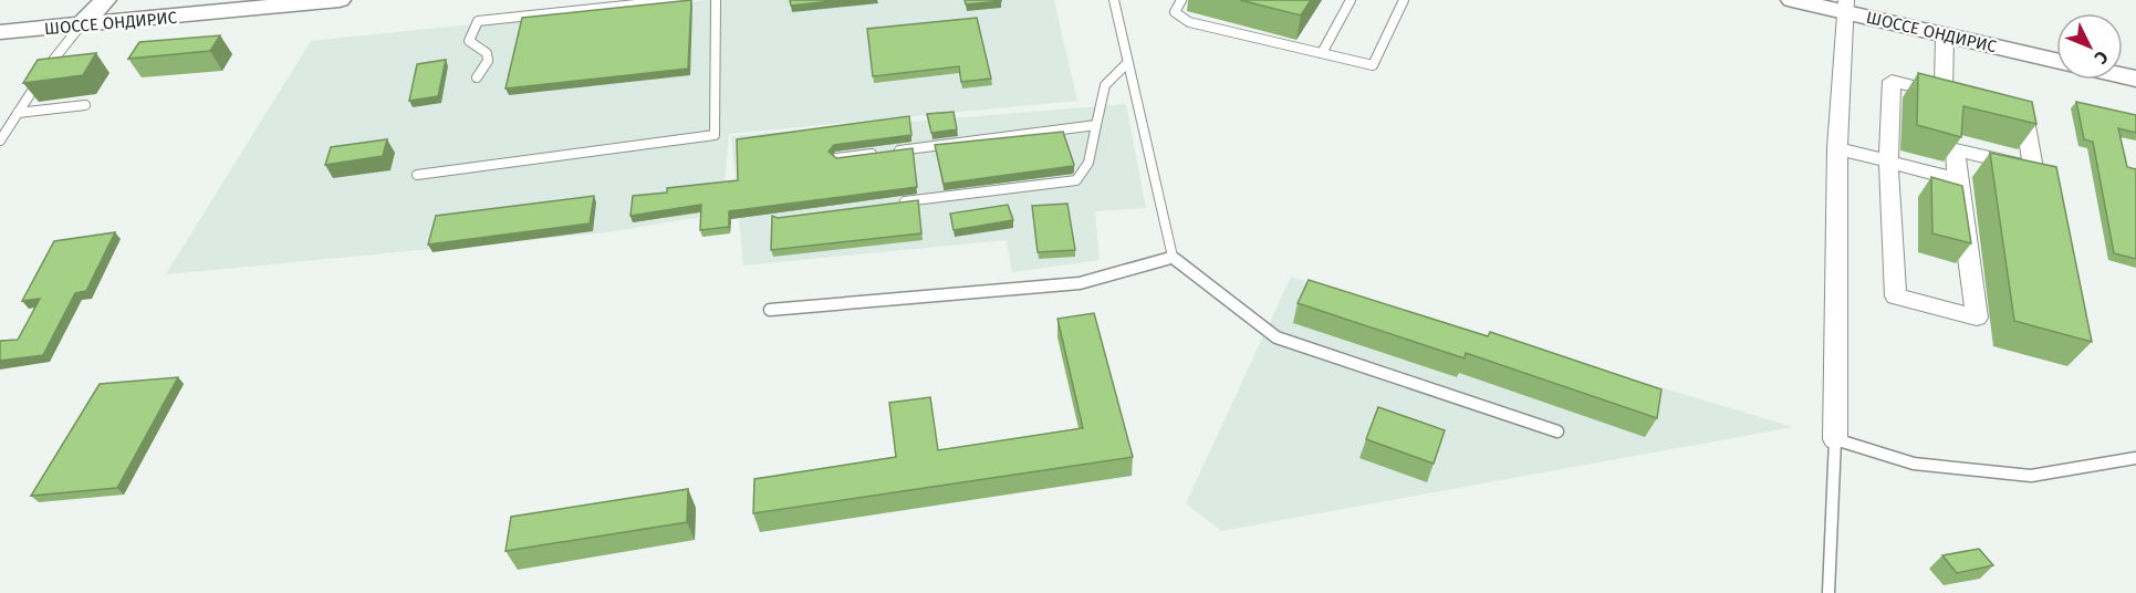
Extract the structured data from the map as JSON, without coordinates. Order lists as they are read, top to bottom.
{
  "streets": {
    "main road": ["ШОССЕ ОНДИРИС"]
  },
  "north": "bottom right"
}
